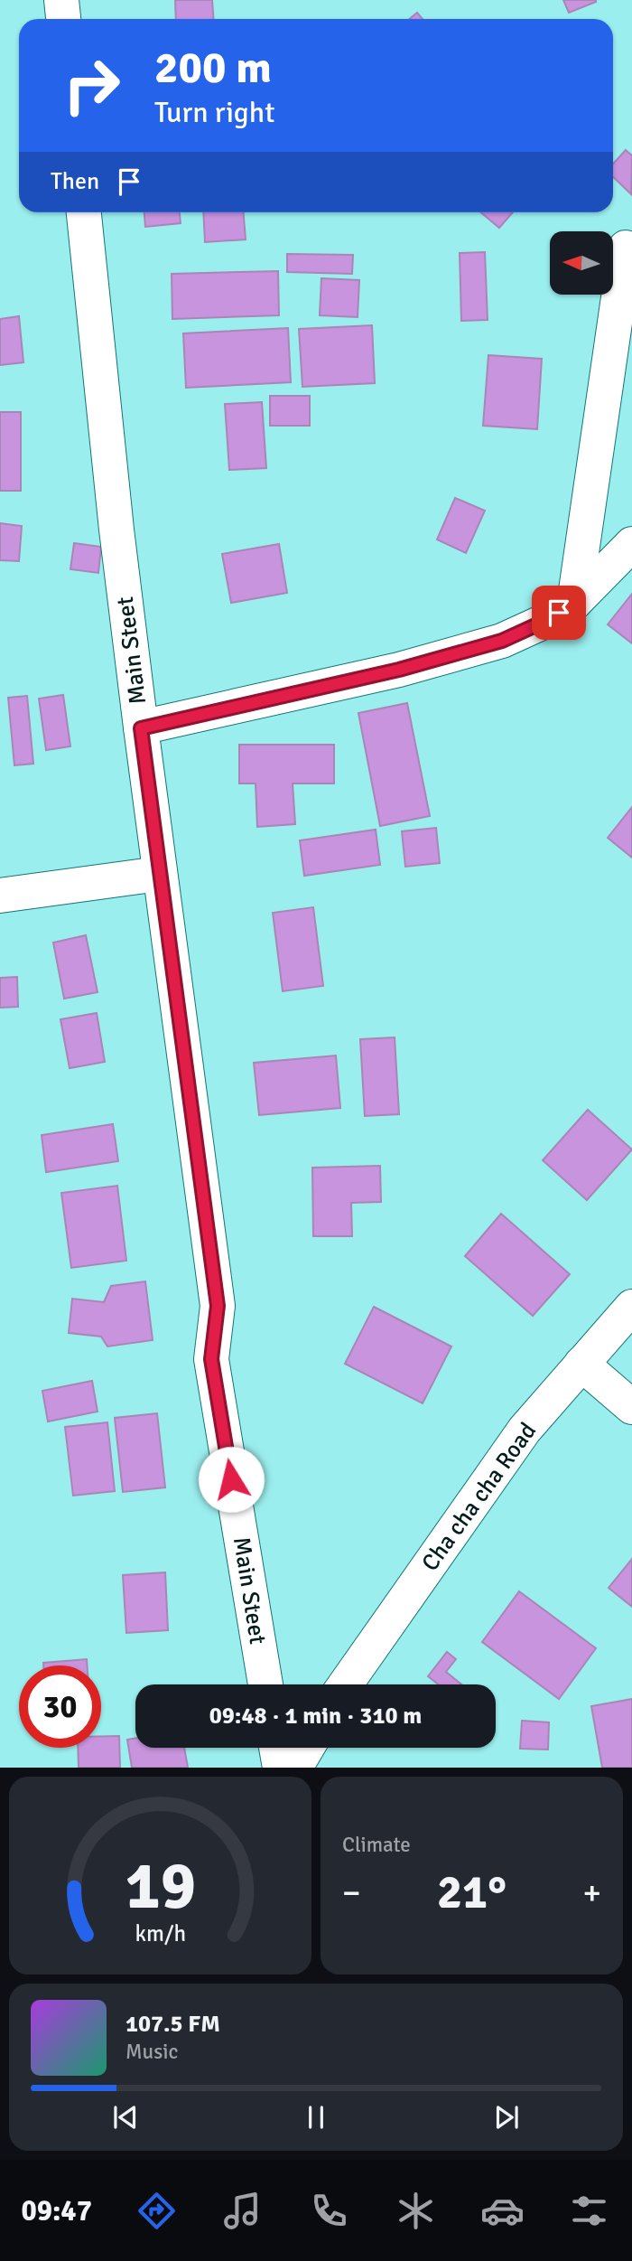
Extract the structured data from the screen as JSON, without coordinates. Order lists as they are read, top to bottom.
{
  "streets": {
    "street": ["Main Steet", "Cha cha cha Road"]
  },
  "north": "left",
  "page": {
    "turn": ["200 m", "Turn right"],
    "then": "Then",
    "limit": "30",
    "trip": "09:48 · 1 min · 310 m",
    "tile": "Climate",
    "heat": ["−", "21°", "+"],
    "song": ["107.5 FM", "Music"],
    "tabs": "09:47",
    "gauge": ["19", "km/h"]
  }
}
